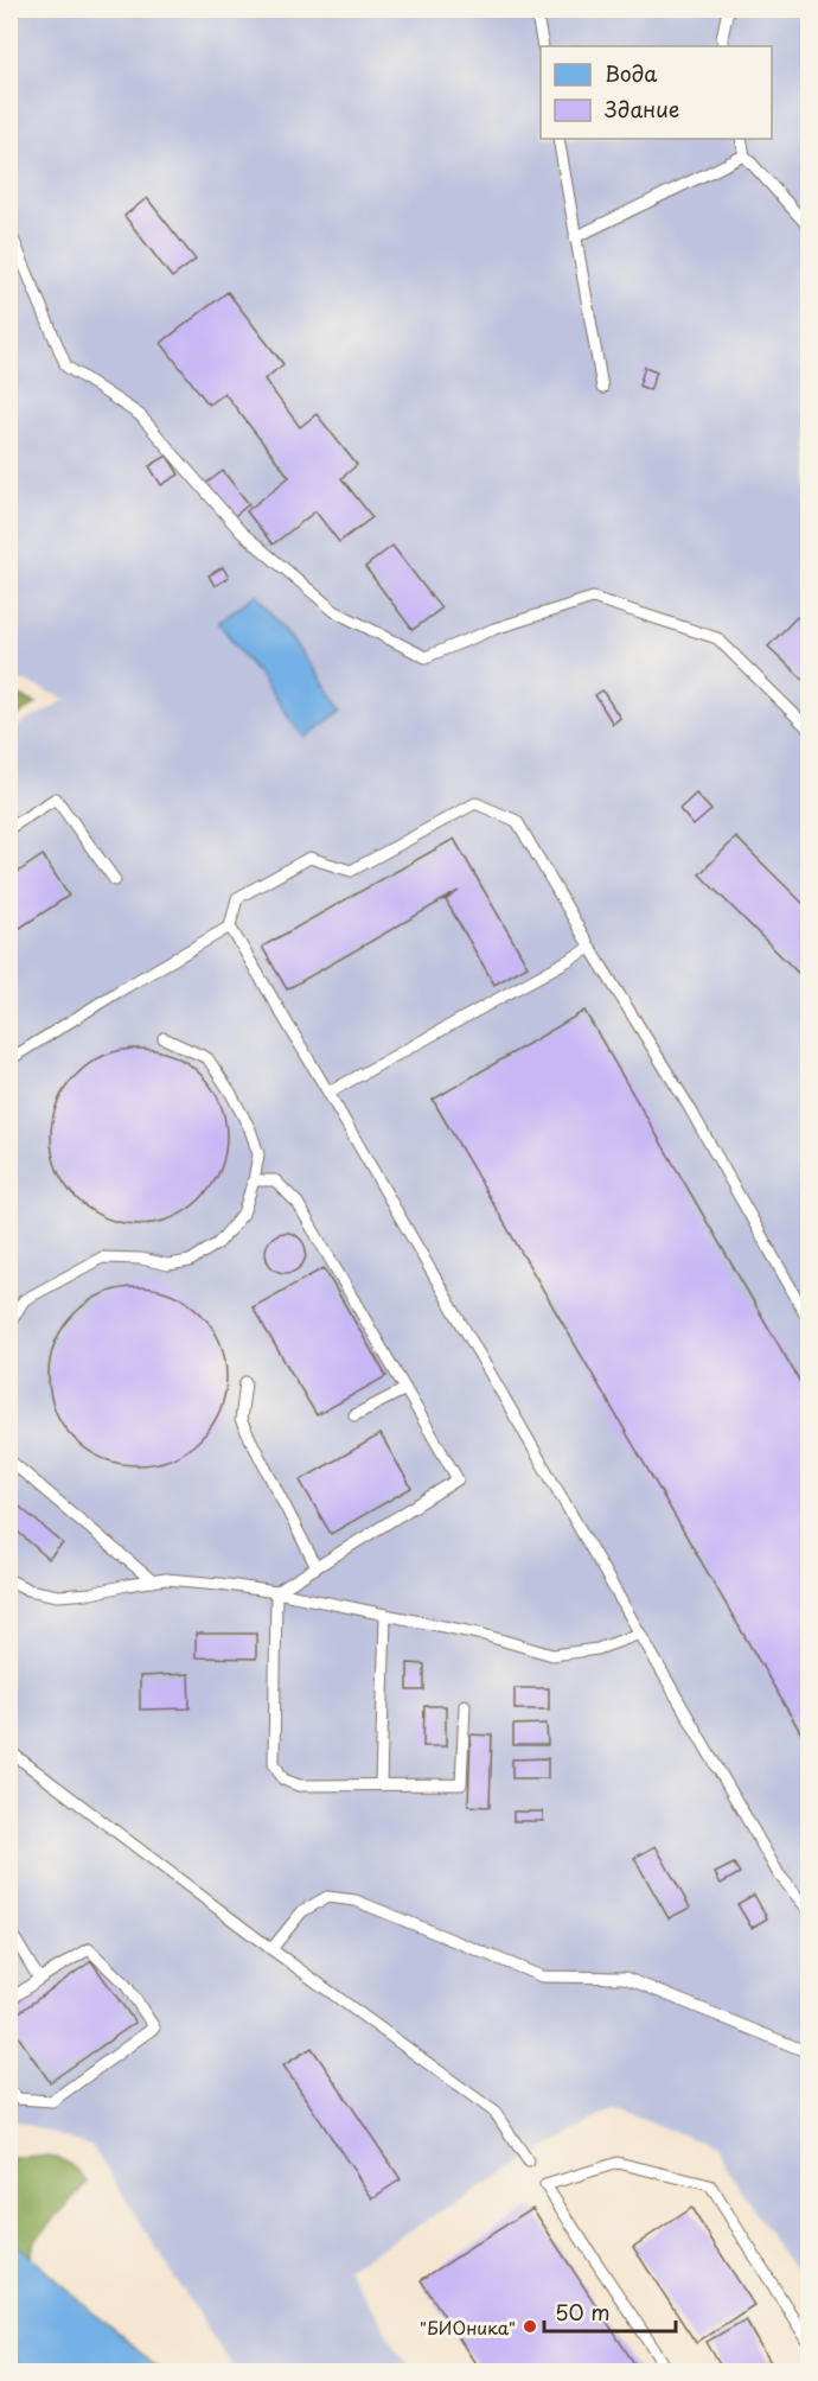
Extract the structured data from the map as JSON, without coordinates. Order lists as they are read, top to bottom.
{
  "places": ["\"БИОника\""],
  "legend": ["Вода", "Здание"],
  "scale_bar": "50 m"
}
